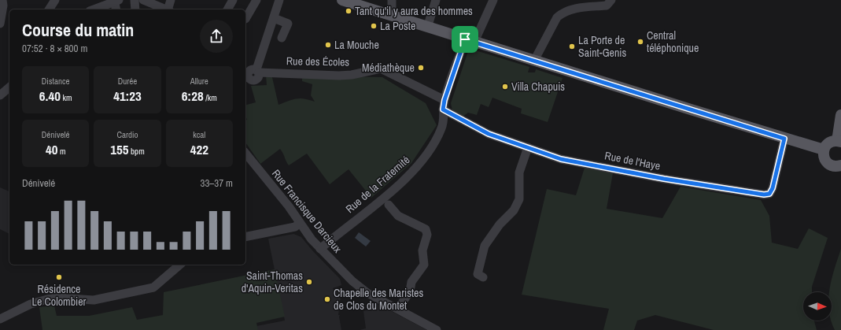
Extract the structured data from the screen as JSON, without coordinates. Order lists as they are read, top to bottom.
{
  "streets": {
    "street": [
      "Rue des Écoles",
      "Rue de l'Haye",
      "Rue de la Fraternité",
      "Rue Francisque Darcieux"
    ]
  },
  "crossings": [
    ["Rue des Écoles", "Rue de la Fraternité"],
    ["Rue de l'Haye", "Rue de la Fraternité"],
    ["Rue de la Fraternité", "Rue Francisque Darcieux"]
  ],
  "places": [
    "Tant qu'il y aura des hommes",
    "La Poste",
    "Central téléphonique",
    "La Mouche",
    "La Porte de Saint-Genis",
    "Médiathèque",
    "Villa Chapuis",
    "Résidence Le Colombier",
    "Saint-Thomas d'Aquin-Veritas",
    "Chapelle des Maristes de Clos du Montet"
  ],
  "north": "right",
  "page": {
    "heading": ["Course du matin", "07:52 · 8 × 800 m"],
    "stats": [
      ["Distance", "6.40 km"],
      ["Durée", "41:23"],
      ["Allure", "6:28 /km"],
      ["Dénivelé", "40 m"],
      ["Cardio", "155 bpm"],
      ["kcal", "422"]
    ],
    "chart": ["Dénivelé", "33–37 m"]
  }
}
